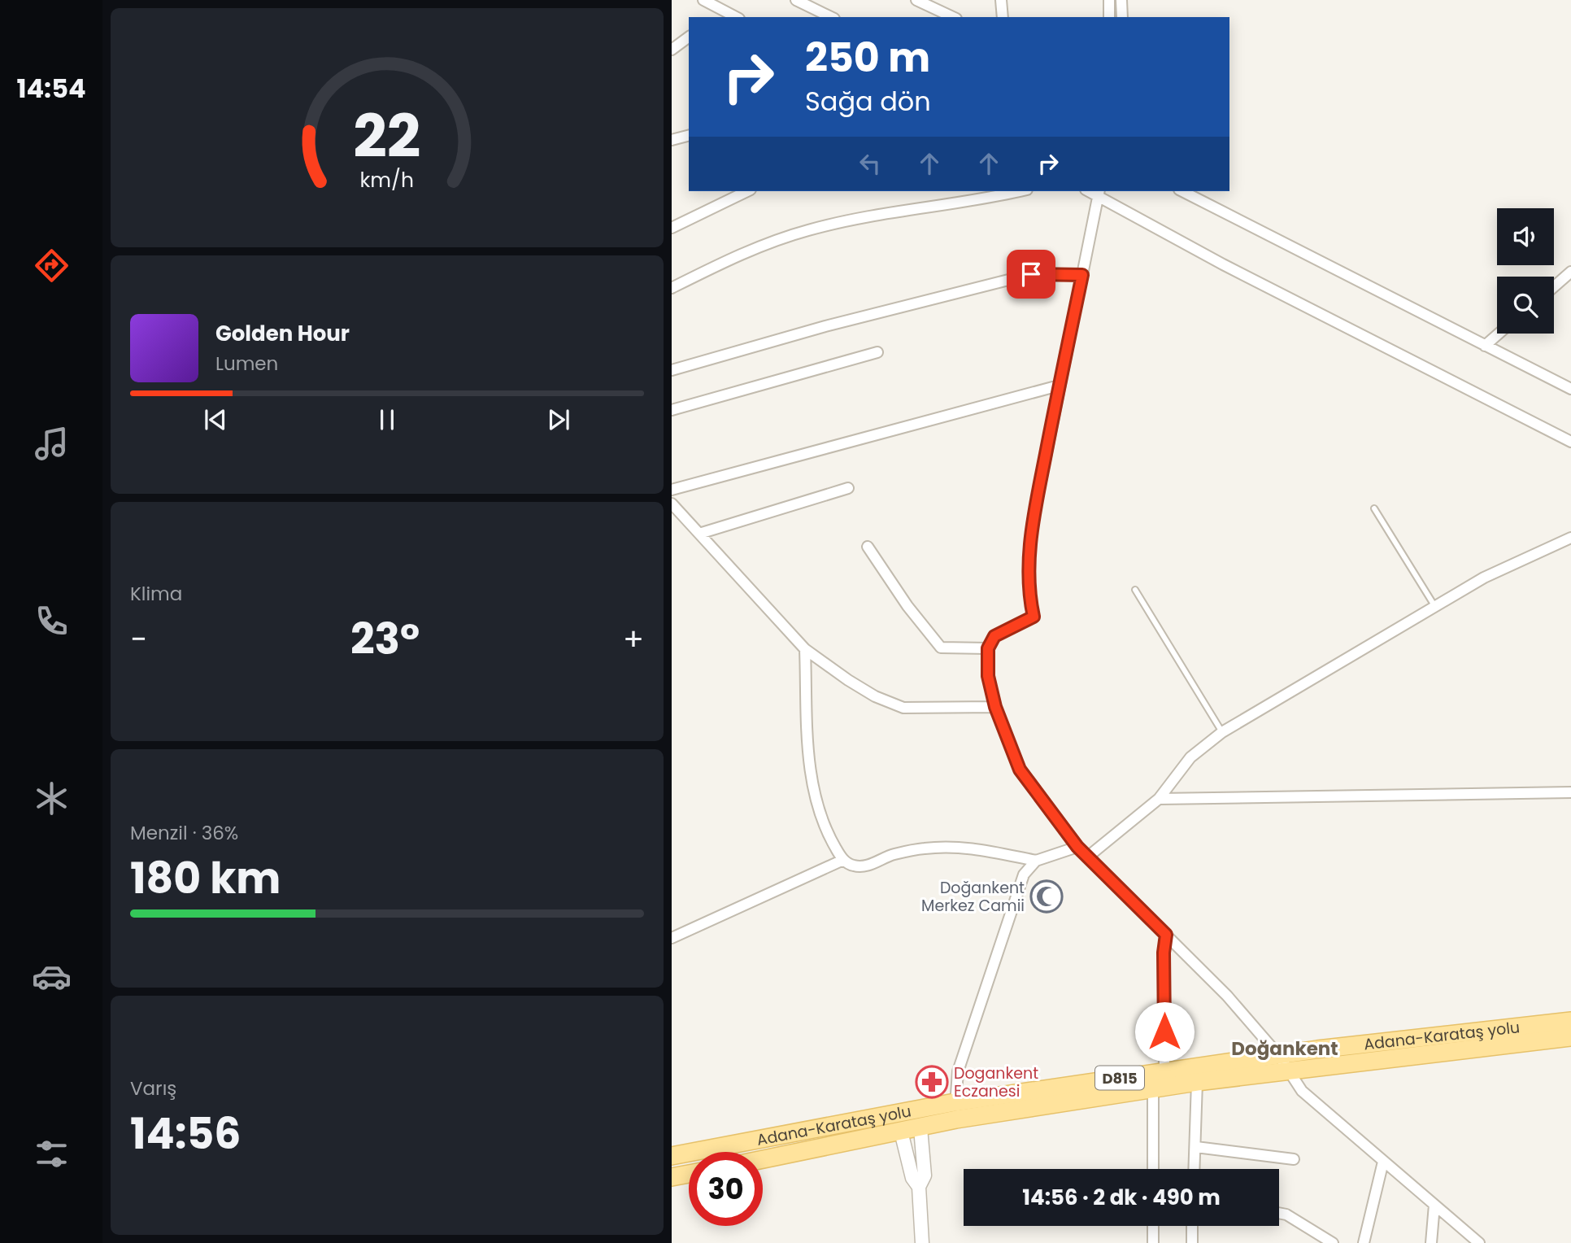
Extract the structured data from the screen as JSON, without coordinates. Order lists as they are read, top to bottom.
{
  "streets": {
    "main road": ["Adana-Karataş yolu", "D815"]
  },
  "districts": ["Doğankent"],
  "places": {
    "mosque": ["Doğankent Merkez Camii"],
    "pharmacy": ["Dogankent Eczanesi"]
  },
  "page": {
    "tabs": "14:54",
    "turn": ["250 m", "Sağa dön"],
    "song": ["Golden Hour", "Lumen"],
    "tile": [
      "Klima",
      ["Menzil · 36%", "180 km"],
      ["Varış", "14:56"]
    ],
    "heat": ["−", "23°", "+"],
    "limit": "30",
    "trip": "14:56 · 2 dk · 490 m",
    "gauge": ["22", "km/h"]
  }
}
